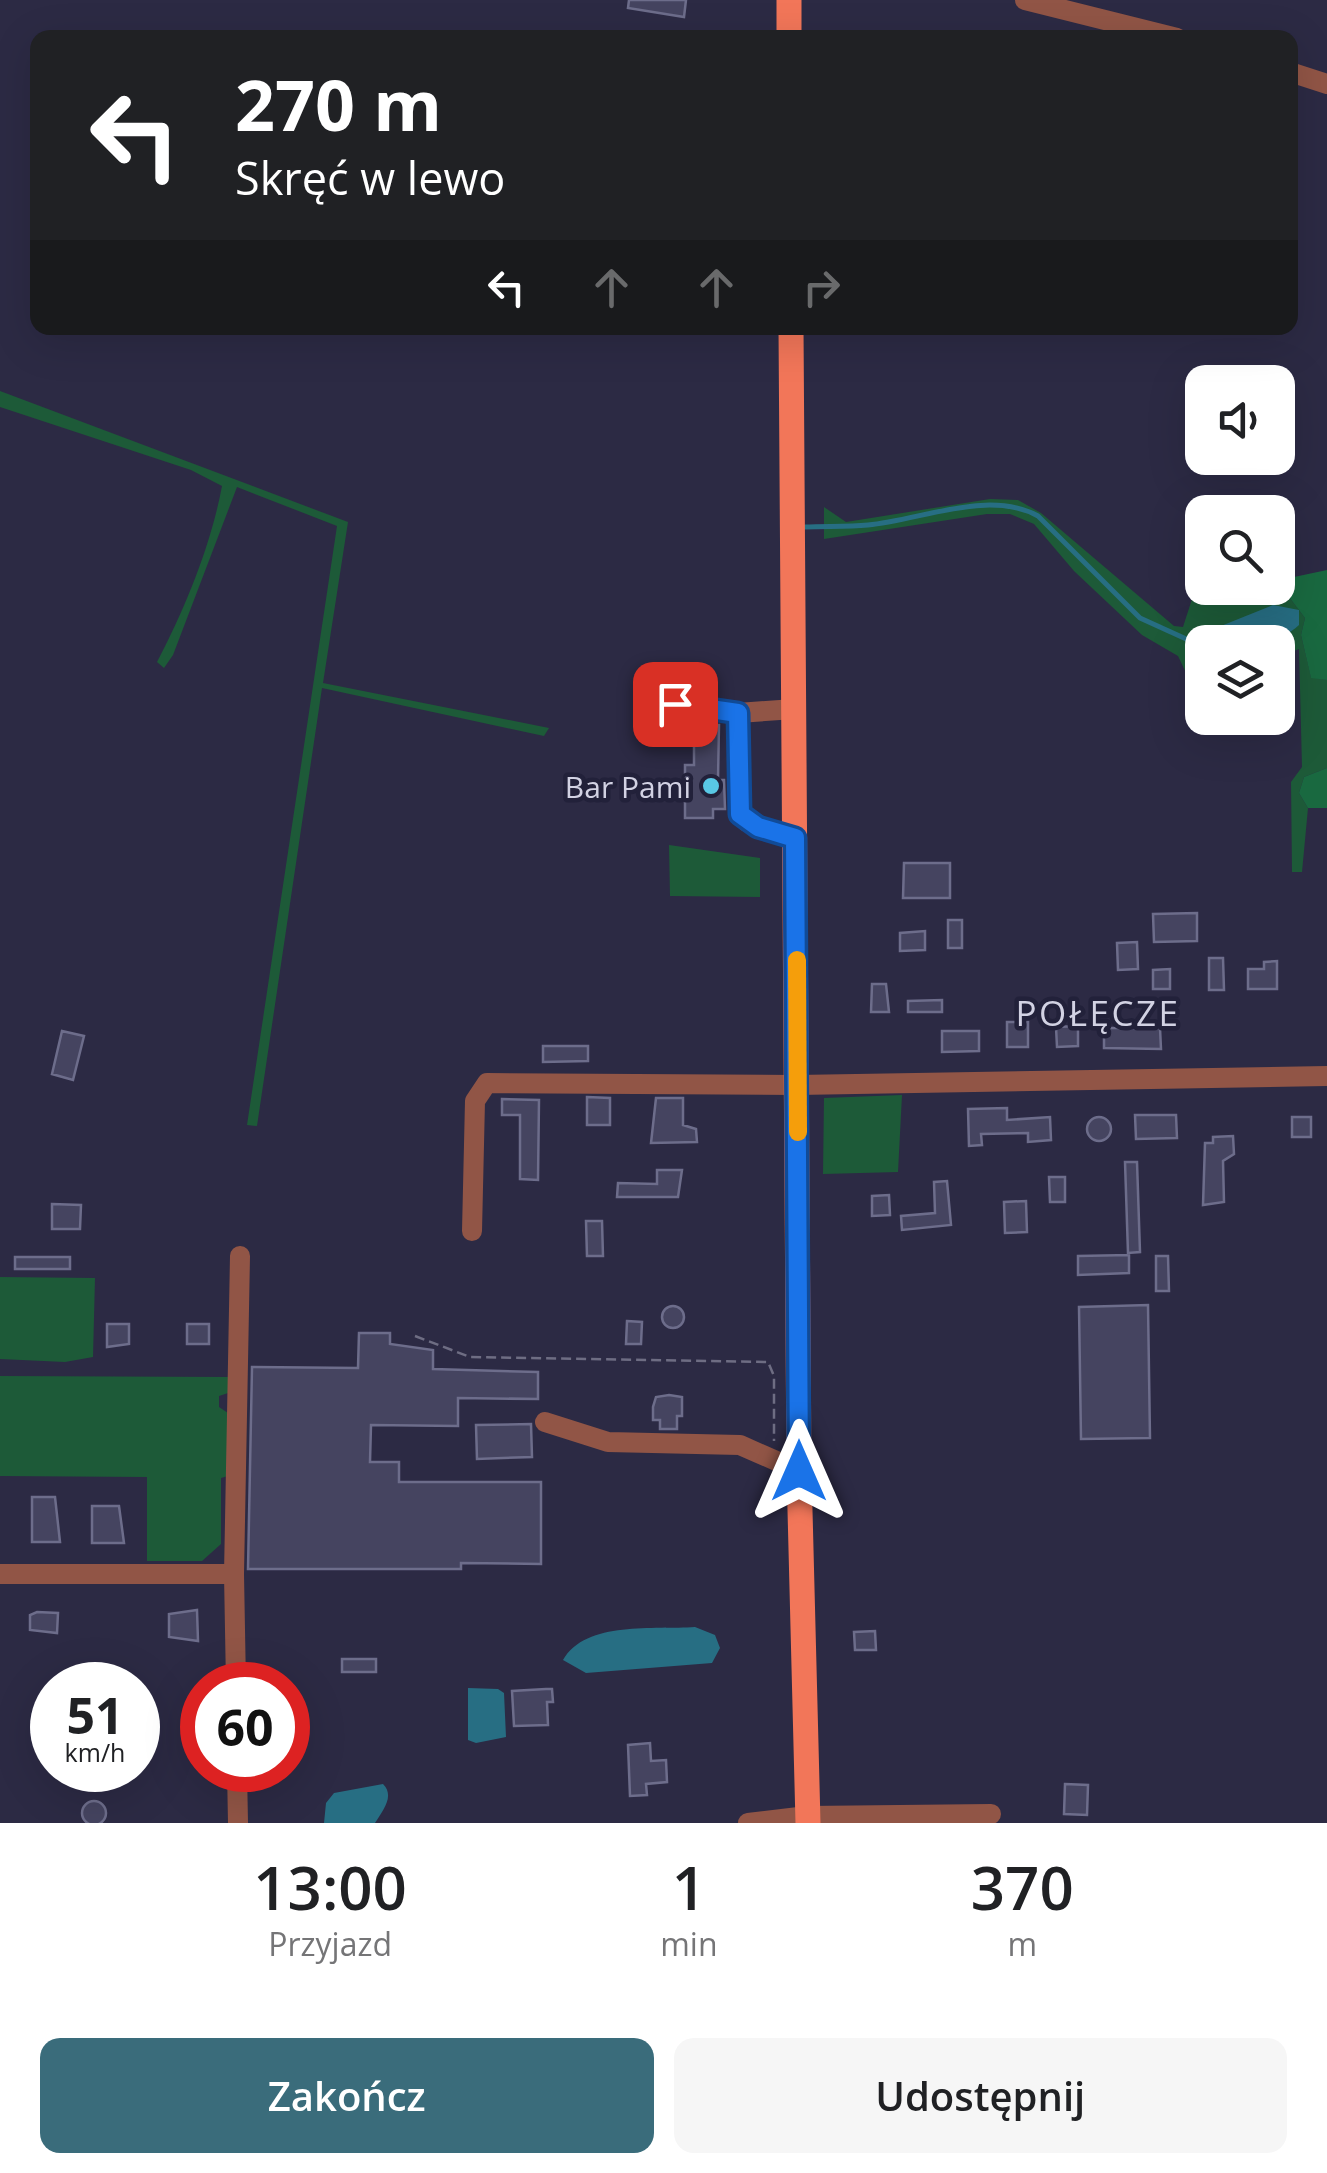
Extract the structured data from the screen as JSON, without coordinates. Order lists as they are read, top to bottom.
{
  "districts": ["POŁĘCZE"],
  "places": ["Bar Pami"],
  "page": {
    "turn": ["270 m", "Skręć w lewo"],
    "speed": "51 km/h",
    "limit": "60",
    "eta": [
      "13:00",
      "Przyjazd",
      "1",
      "min",
      "370",
      "m"
    ],
    "buttons": ["Zakończ", "Udostępnij"]
  }
}
